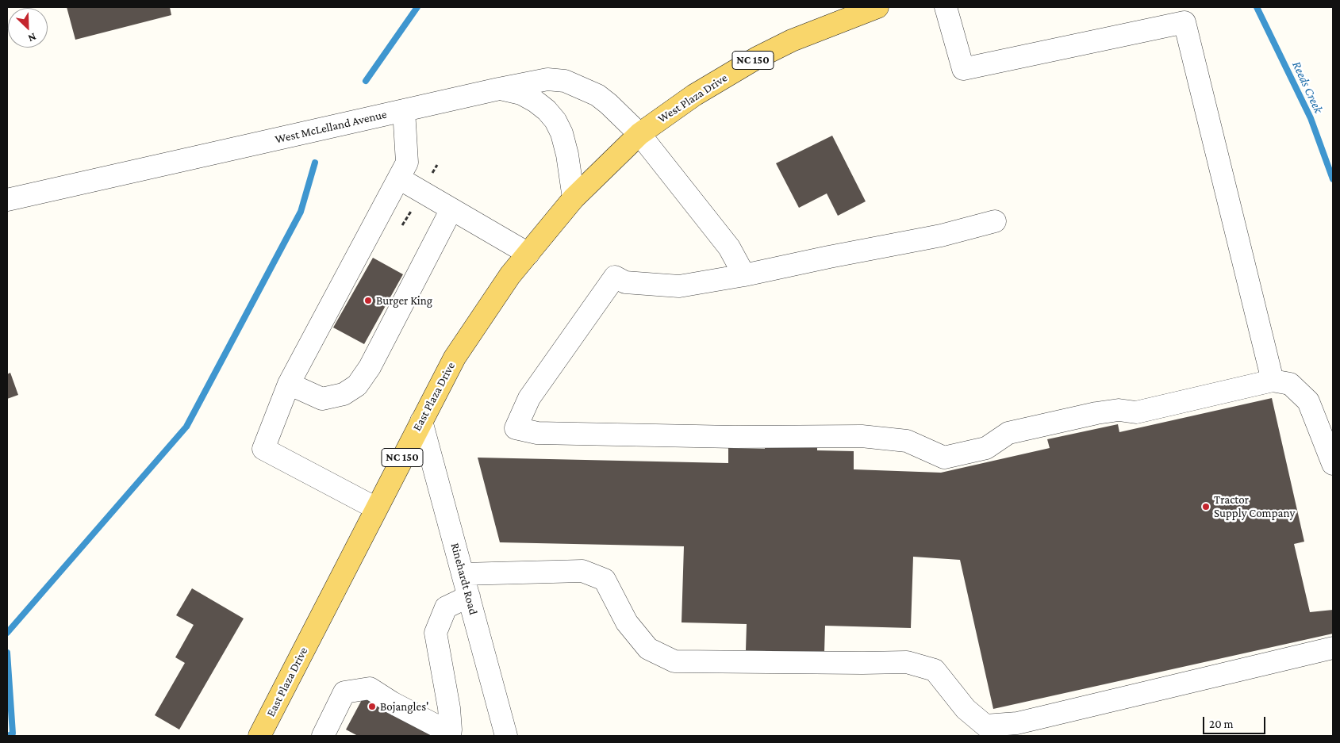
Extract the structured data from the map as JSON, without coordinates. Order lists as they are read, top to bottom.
{
  "streets": {
    "main road": ["NC 150", "West Plaza Drive", "East Plaza Drive"],
    "street": ["West McLelland Avenue", "Rinehardt Road"]
  },
  "crossings": [
    ["West Plaza Drive", "West McLelland Avenue"],
    ["West Plaza Drive", "East Plaza Drive"],
    ["West McLelland Avenue", "East Plaza Drive"],
    ["East Plaza Drive", "Rinehardt Road"]
  ],
  "water": ["Reeds Creek"],
  "places": ["Burger King", "Tractor Supply Company", "Bojangles'"],
  "scale_bar": "20 m",
  "north": "bottom right"
}
